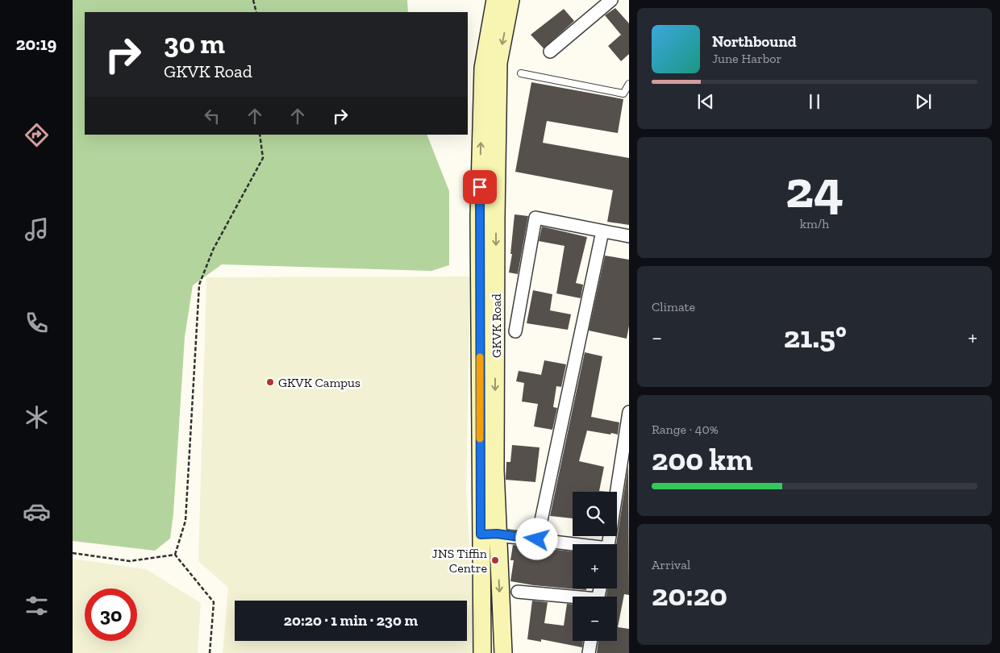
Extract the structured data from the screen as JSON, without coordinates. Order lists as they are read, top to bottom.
{
  "streets": {
    "main road": ["GKVK Road"]
  },
  "places": ["GKVK Campus", "JNS Tiffin Centre"],
  "page": {
    "tabs": "20:19",
    "turn": ["30 m", "GKVK Road"],
    "song": ["Northbound", "June Harbor"],
    "tile": [
      ["24", "km/h"],
      "Climate",
      ["Range · 40%", "200 km"],
      ["Arrival", "20:20"]
    ],
    "heat": ["−", "21.5°", "+"],
    "map_buttons": ["+", "−"],
    "limit": "30",
    "trip": "20:20 · 1 min · 230 m"
  }
}
